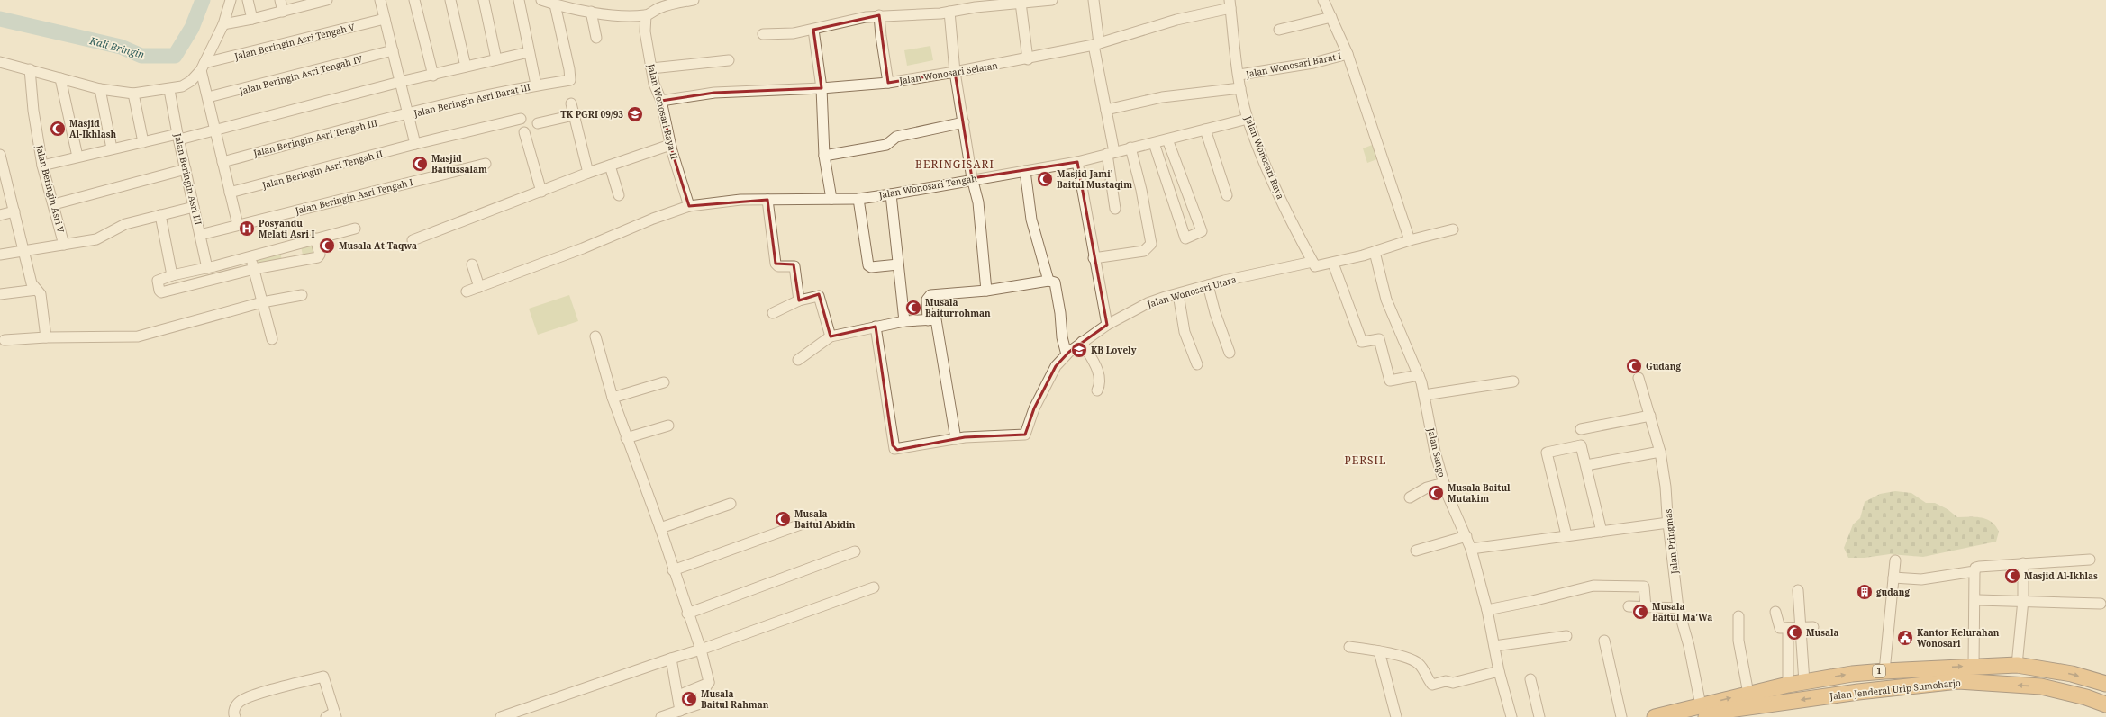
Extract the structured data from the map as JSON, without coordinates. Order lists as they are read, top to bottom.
{
  "streets": {
    "highway": ["1", "Jalan Jenderal Urip Sumoharjo"],
    "street": [
      "Jalan Beringin Asri Tengah V",
      "Jalan Wonosari Barat I",
      "Jalan Wonosari Selatan",
      "Jalan Beringin Asri Tengah IV",
      "Jalan Beringin Asri Barat III",
      "Jalan Wonosari Raya II",
      "Jalan Beringin Asri Tengah III",
      "Jalan Wonosari Raya",
      "Jalan Beringin Asri Tengah II",
      "Jalan Beringin Asri III",
      "Jalan Wonosari Tengah",
      "Jalan Beringin Asri V",
      "Jalan Beringin Asri Tengah I",
      "Jalan Wonosari Utara",
      "Jalan Sango",
      "Jalan Pringmas"
    ]
  },
  "crossings": [
    ["Jalan Wonosari Barat I", "Jalan Wonosari Raya"],
    ["Jalan Wonosari Selatan", "Jalan Wonosari Raya II"],
    ["Jalan Wonosari Selatan", "Jalan Wonosari Raya"],
    ["Jalan Beringin Asri Barat III", "Jalan Beringin Asri Tengah III"],
    ["Jalan Wonosari Raya II", "Jalan Wonosari Tengah"],
    ["Jalan Wonosari Raya", "Jalan Wonosari Tengah"],
    ["Jalan Wonosari Raya", "Jalan Wonosari Utara"],
    ["Jalan Beringin Asri III", "Jalan Beringin Asri Tengah I"],
    ["Jalan Wonosari Utara", "Jalan Sango"],
    ["Jalan Pringmas", "Jalan Jenderal Urip Sumoharjo"]
  ],
  "districts": ["BERINGISARI", "PERSIL"],
  "water": ["Kali Bringin"],
  "places": {
    "school or university": ["TK PGRI 09/93", "KB Lovely"],
    "mosque": [
      "Masjid Al-Ikhlash",
      "Masjid Baitussalam",
      "Masjid Jami' Baitul Mustaqim",
      "Musala At-Taqwa",
      "Musala Baiturrohman",
      "Gudang",
      "Musala Baitul Mutakim",
      "Musala Baitul Abidin",
      "Masjid Al-Ikhlas",
      "Musala Baitul Ma'Wa",
      "Musala",
      "Musala Baitul Rahman"
    ],
    "hospital": ["Posyandu Melati Asri I"],
    "building": ["gudang"],
    "public building": ["Kantor Kelurahan Wonosari"]
  }
}
